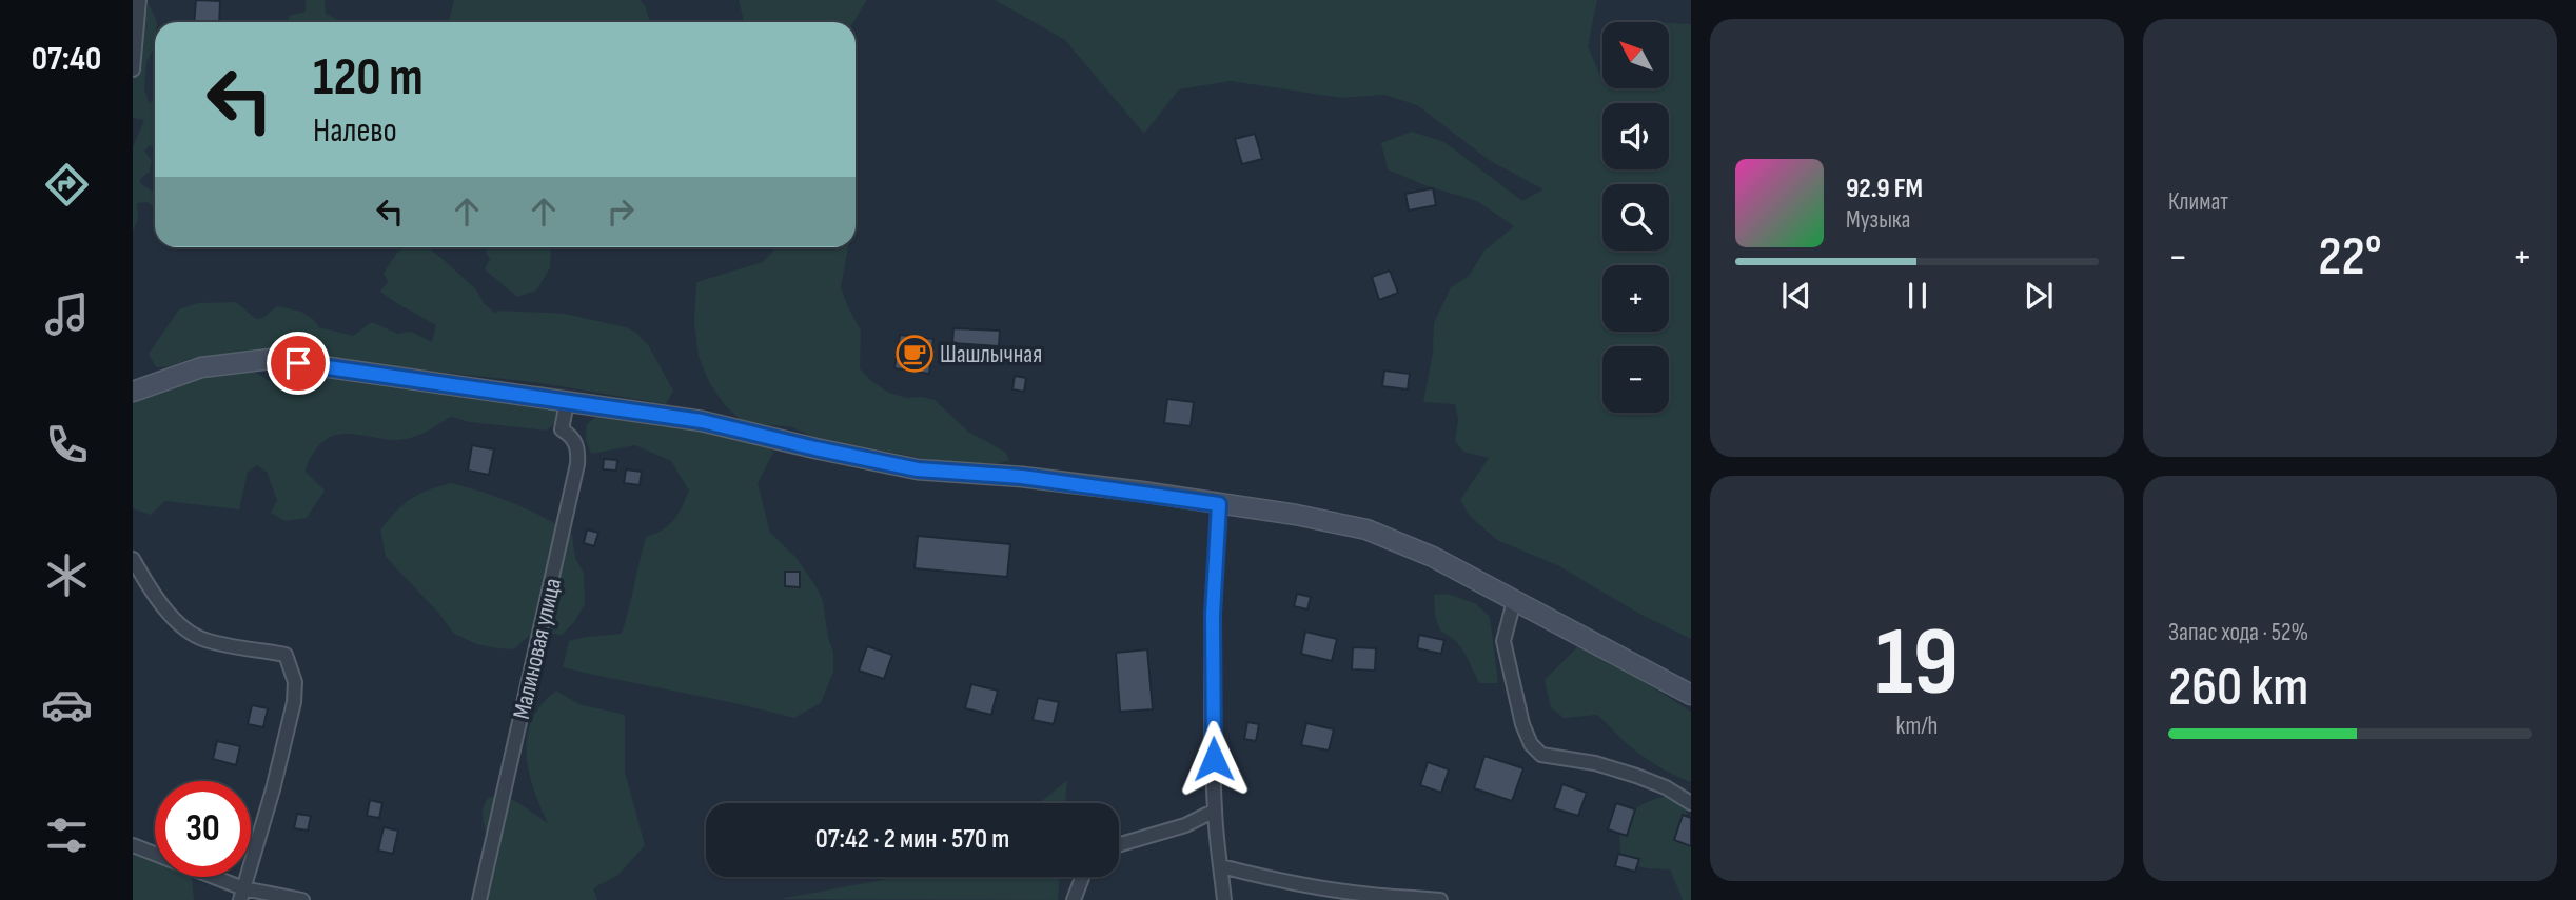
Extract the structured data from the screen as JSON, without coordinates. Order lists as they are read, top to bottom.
{
  "streets": {
    "street": ["Малиновая улица"]
  },
  "places": {
    "cafe": ["Шашлычная"]
  },
  "north": "top left",
  "page": {
    "tabs": "07:40",
    "tile": [
      "Климат",
      ["19", "km/h"],
      ["Запас хода · 52%", "260 km"]
    ],
    "map_buttons": ["+", "−"],
    "turn": ["120 m", "Налево"],
    "song": ["92.9 FM", "Музыка"],
    "heat": ["−", "22°", "+"],
    "limit": "30",
    "trip": "07:42 · 2 мин · 570 m"
  }
}
